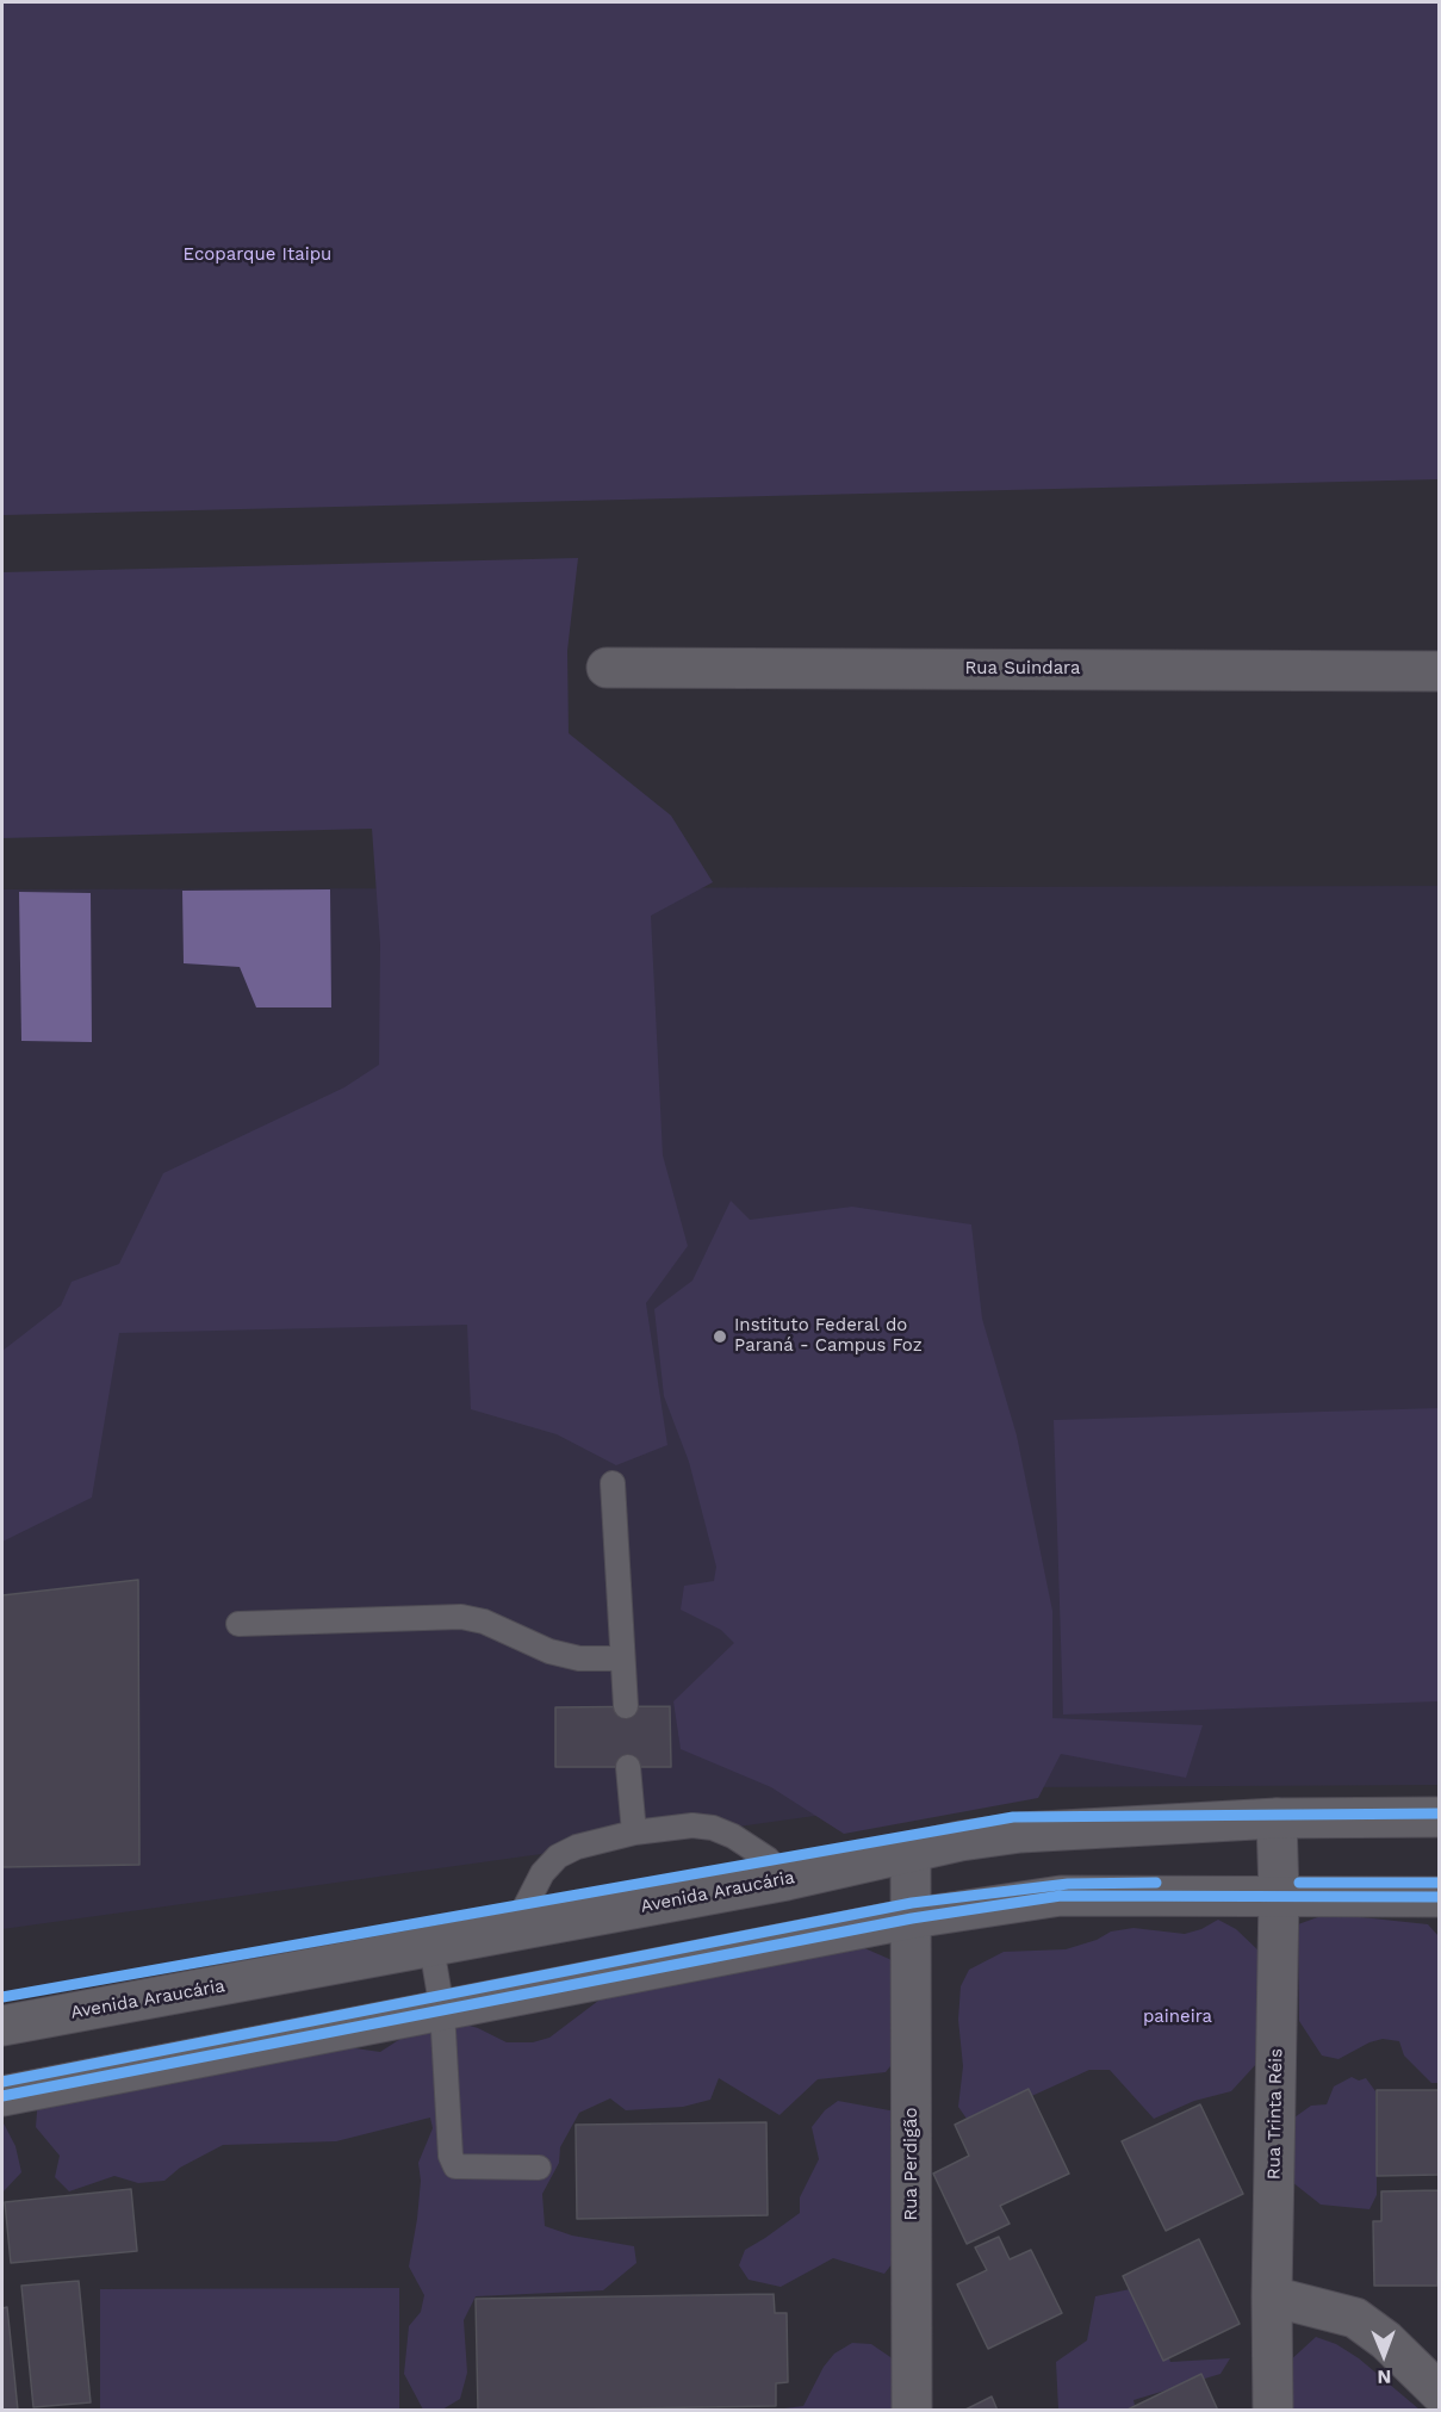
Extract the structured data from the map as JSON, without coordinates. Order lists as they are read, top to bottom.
{
  "streets": {
    "street": [
      "Rua Suindara",
      "Avenida Araucária",
      "Rua Trinta Réis",
      "Rua Perdigão"
    ]
  },
  "crossings": [
    ["Avenida Araucária", "Rua Trinta Réis"],
    ["Avenida Araucária", "Rua Perdigão"]
  ],
  "parks": ["Ecoparque Itaipu", "paineira"],
  "places": ["Instituto Federal do Paraná - Campus Foz"],
  "north": "bottom"
}
